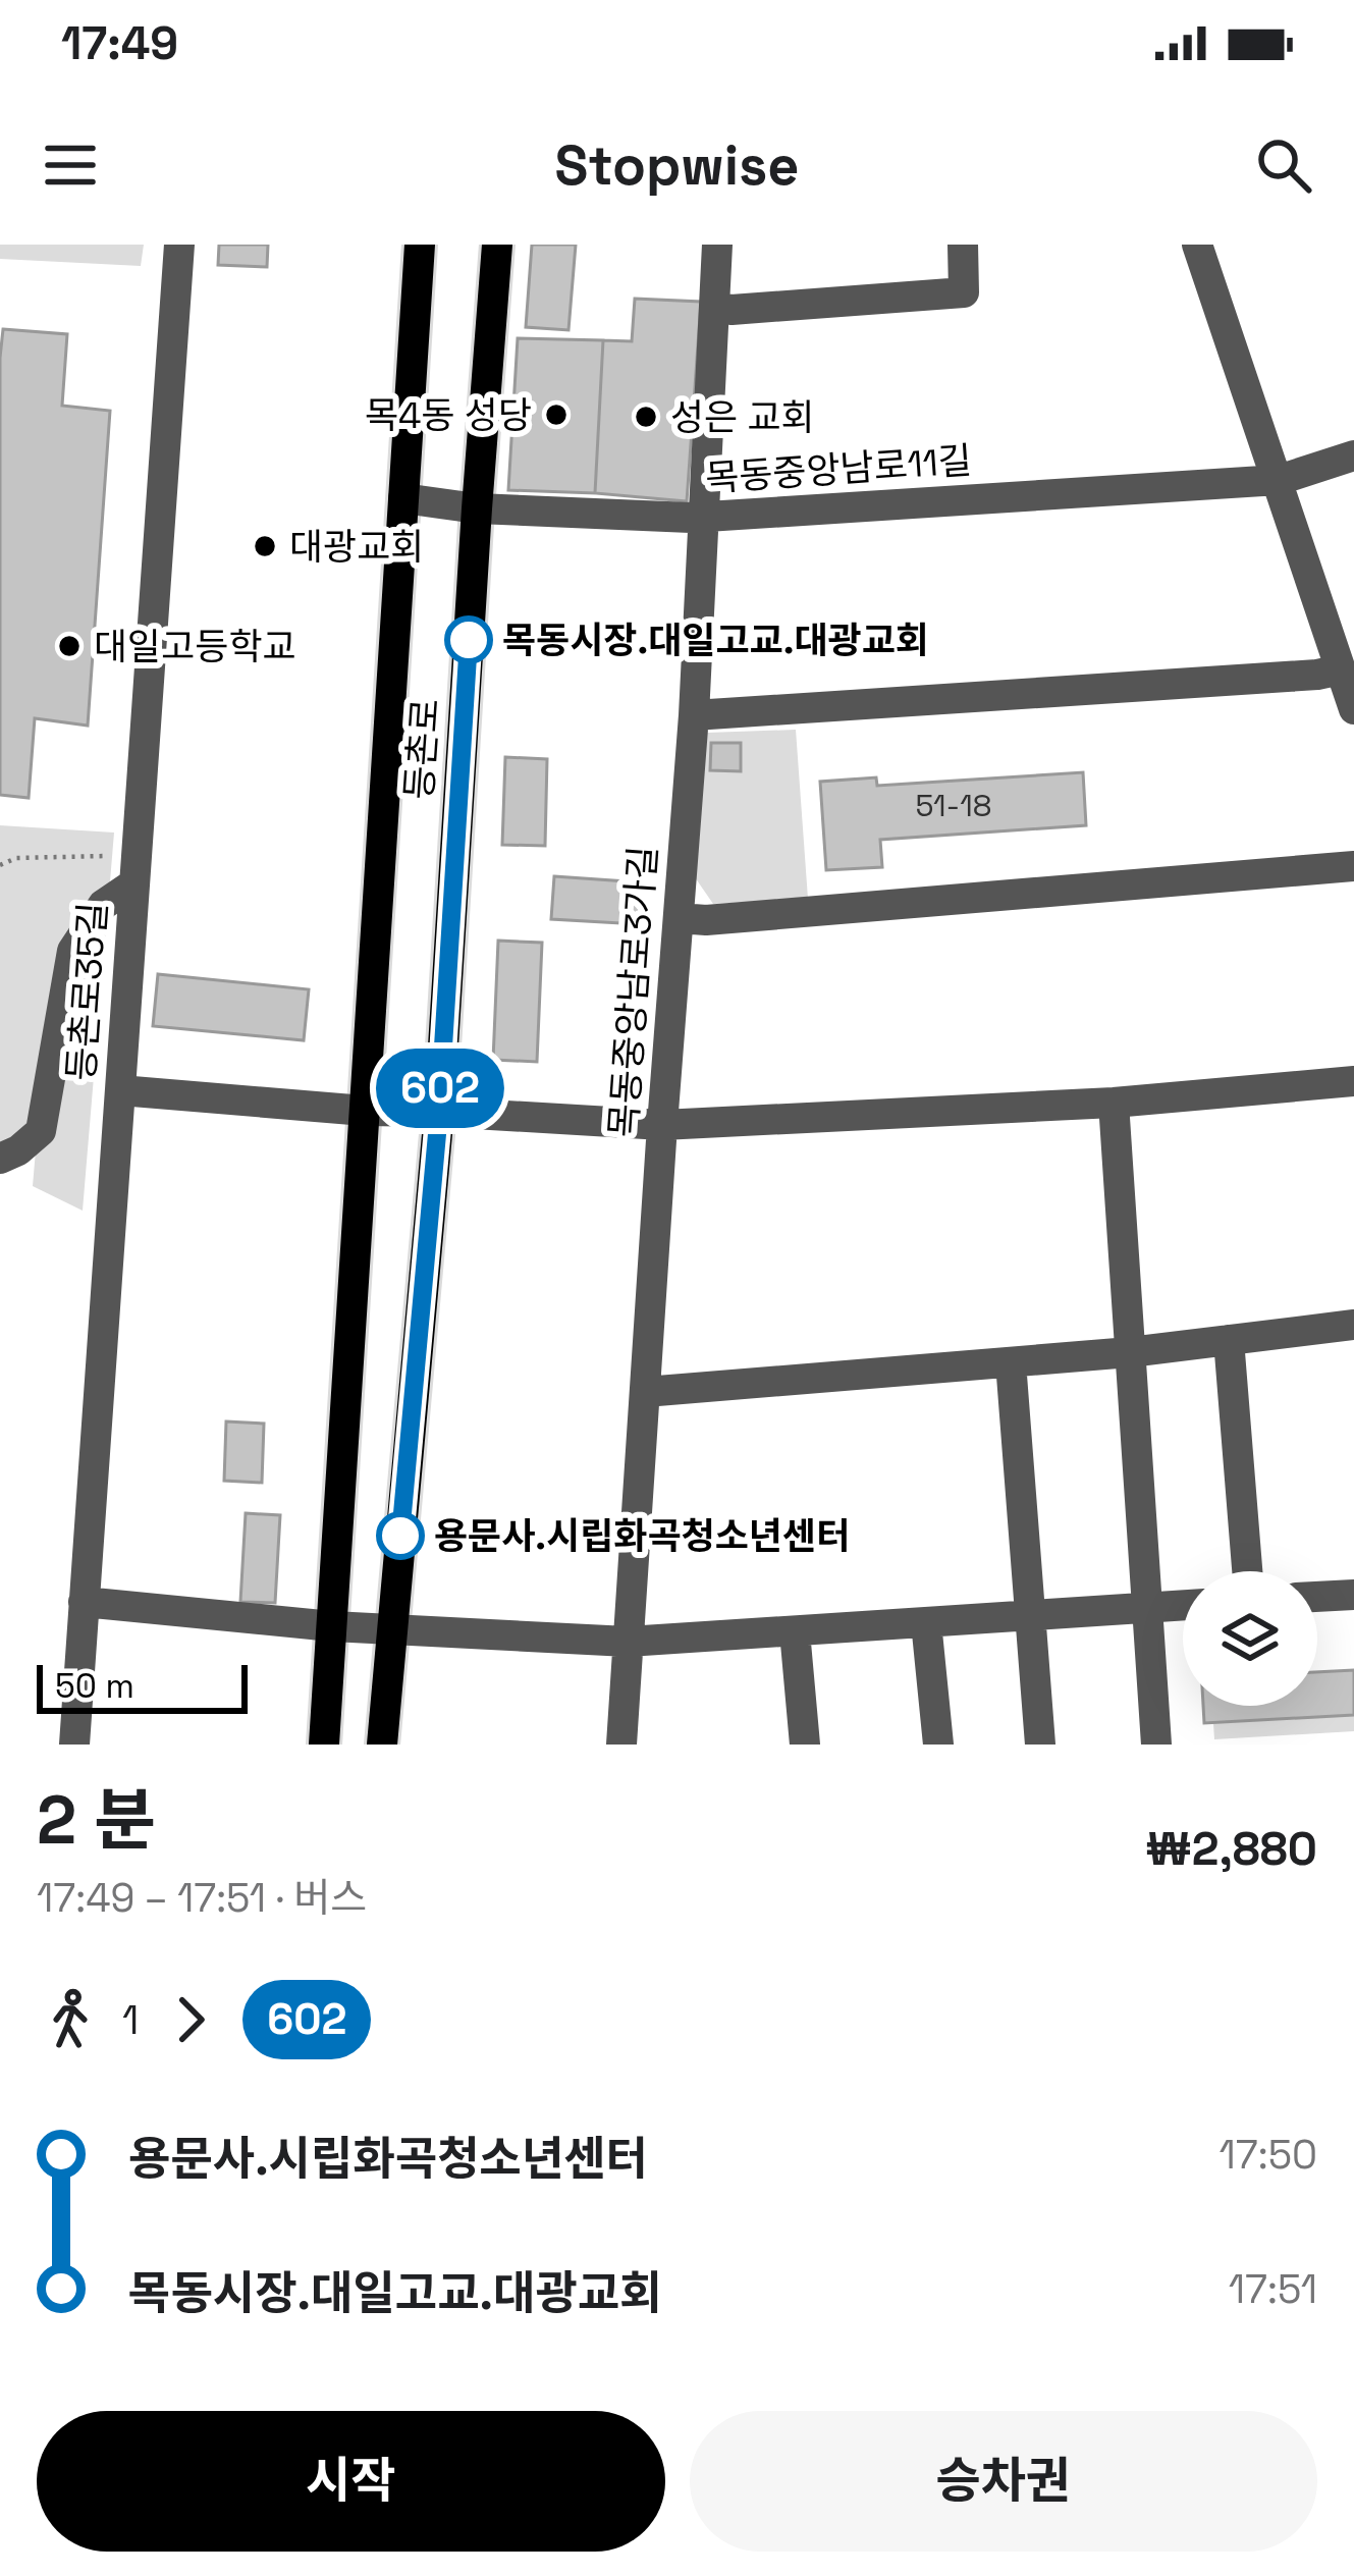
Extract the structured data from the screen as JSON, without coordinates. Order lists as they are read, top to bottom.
{
  "streets": {
    "main road": ["등촌로"],
    "street": ["목동중앙남로11길", "등촌로35길", "목동중앙남로3가길"]
  },
  "crossings": [
    ["목동중앙남로11길", "등촌로"],
    ["목동중앙남로11길", "목동중앙남로3가길"]
  ],
  "places": [
    "목4동 성당",
    "성은 교회",
    "대광교회",
    "목동시장.대일고교.대광교회",
    "대일고등학교",
    "용문사.시립화곡청소년센터"
  ],
  "lines": ["bus line 602"],
  "house_numbers": ["51-18"],
  "scale_bar": "50 m",
  "page": {
    "status": "17:49",
    "header": "Stopwise",
    "on_map": "602",
    "scale": "50 m",
    "heading": ["2 분", "17:49 – 17:51 · 버스", "₩2,880"],
    "legs": ["1", "602"],
    "list": [
      {
        "name": "용문사.시립화곡청소년센터",
        "value": "17:50"
      },
      {
        "name": "목동시장.대일고교.대광교회",
        "value": "17:51"
      }
    ],
    "buttons": ["시작", "승차권"]
  }
}
